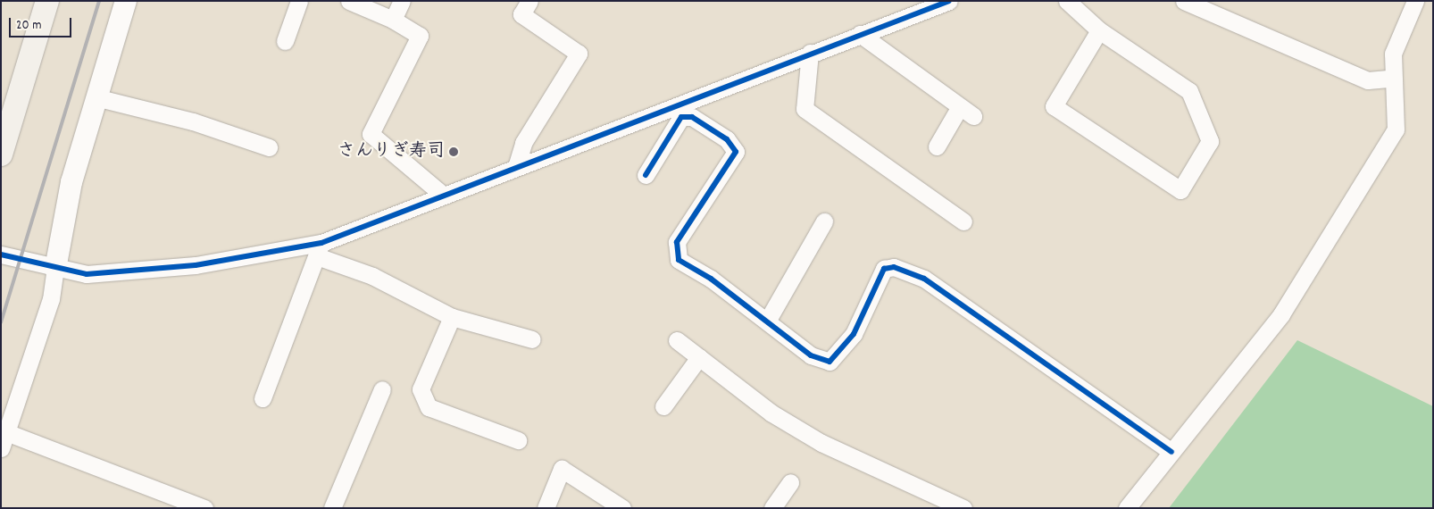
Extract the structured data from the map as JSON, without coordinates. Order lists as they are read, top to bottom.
{
  "places": ["さんりぎ寿司"],
  "scale_bar": "20 m"
}
